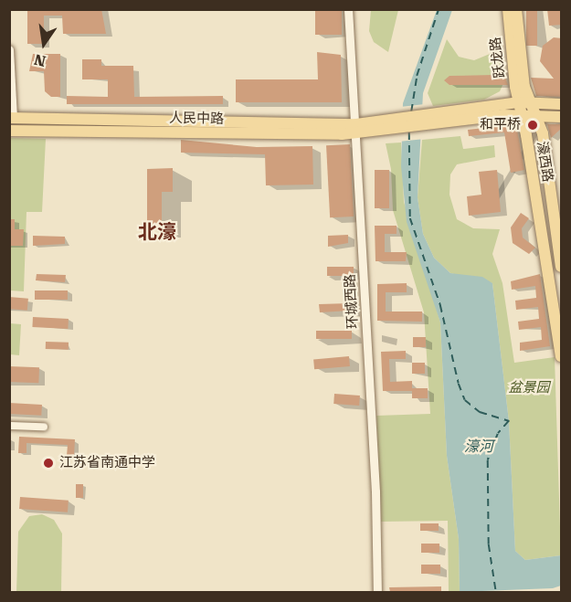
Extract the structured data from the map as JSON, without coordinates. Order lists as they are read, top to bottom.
{
  "streets": {
    "main road": ["跃龙路", "人民中路", "濠西路"],
    "street": ["环城西路"]
  },
  "crossings": [
    ["跃龙路", "濠西路"],
    ["人民中路", "环城西路"]
  ],
  "districts": ["北濠"],
  "water": ["濠河"],
  "parks": ["盆景园"],
  "places": ["和平桥", "江苏省南通中学"],
  "north": "bottom"
}
